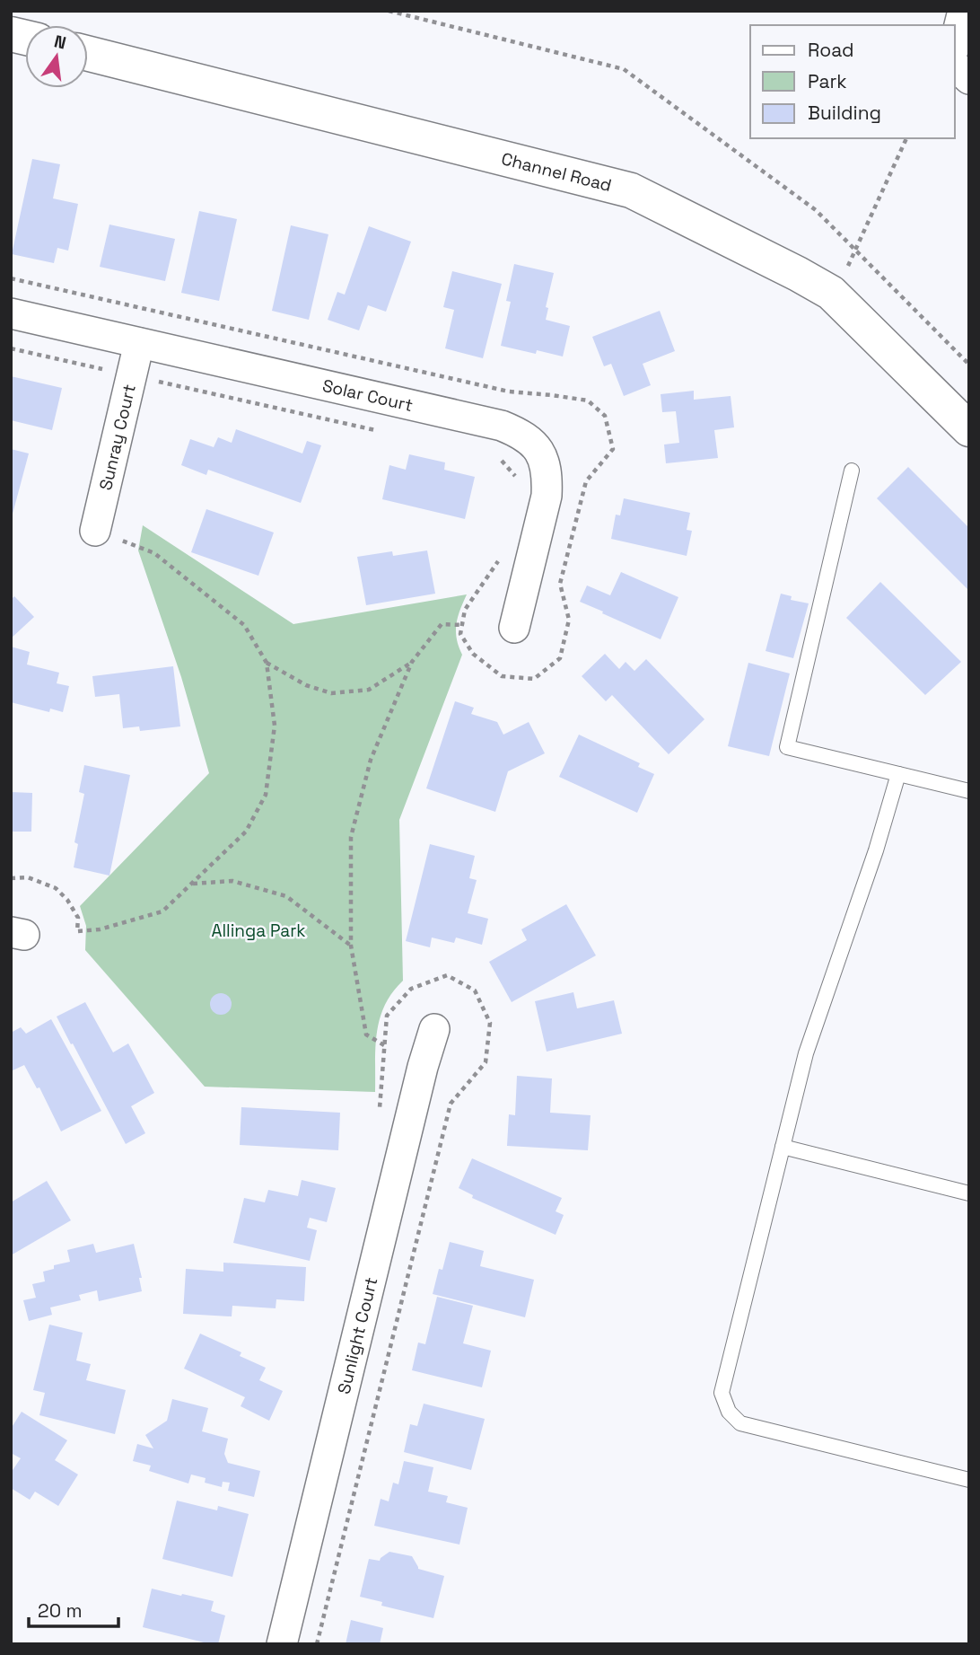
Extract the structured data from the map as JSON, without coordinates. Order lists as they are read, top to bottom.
{
  "streets": {
    "street": [
      "Channel Road",
      "Solar Court",
      "Sunray Court",
      "Sunlight Court"
    ]
  },
  "crossings": [
    ["Solar Court", "Sunray Court"]
  ],
  "parks": ["Allinga Park"],
  "legend": ["Road", "Park", "Building"],
  "scale_bar": "20 m",
  "north": "top"
}
